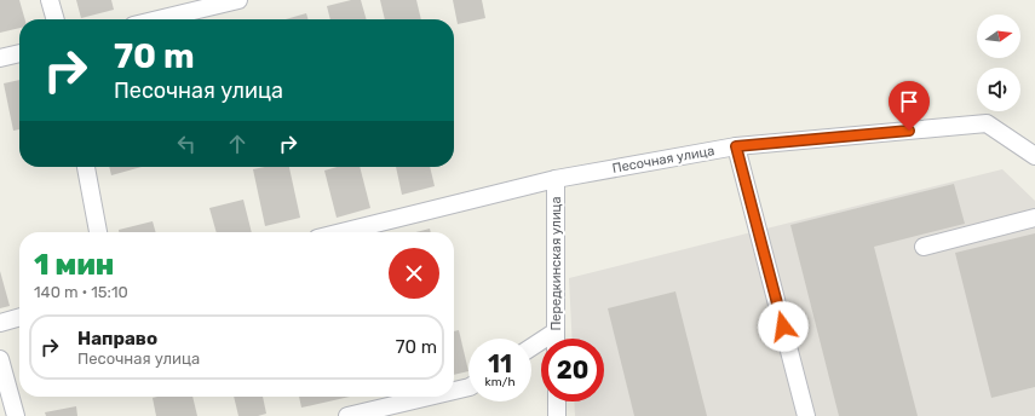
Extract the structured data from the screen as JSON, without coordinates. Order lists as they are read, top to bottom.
{
  "streets": {
    "street": ["Песочная улица", "Передкинская улица"]
  },
  "crossings": [
    ["Песочная улица", "Передкинская улица"]
  ],
  "north": "right",
  "page": {
    "turn": ["70 m", "Песочная улица"],
    "heading": ["1 мин", "140 m · 15:10"],
    "list": [
      {
        "name": "Направо",
        "note": "Песочная улица",
        "value": "70 m"
      }
    ],
    "speed": "11 km/h",
    "limit": "20"
  }
}
